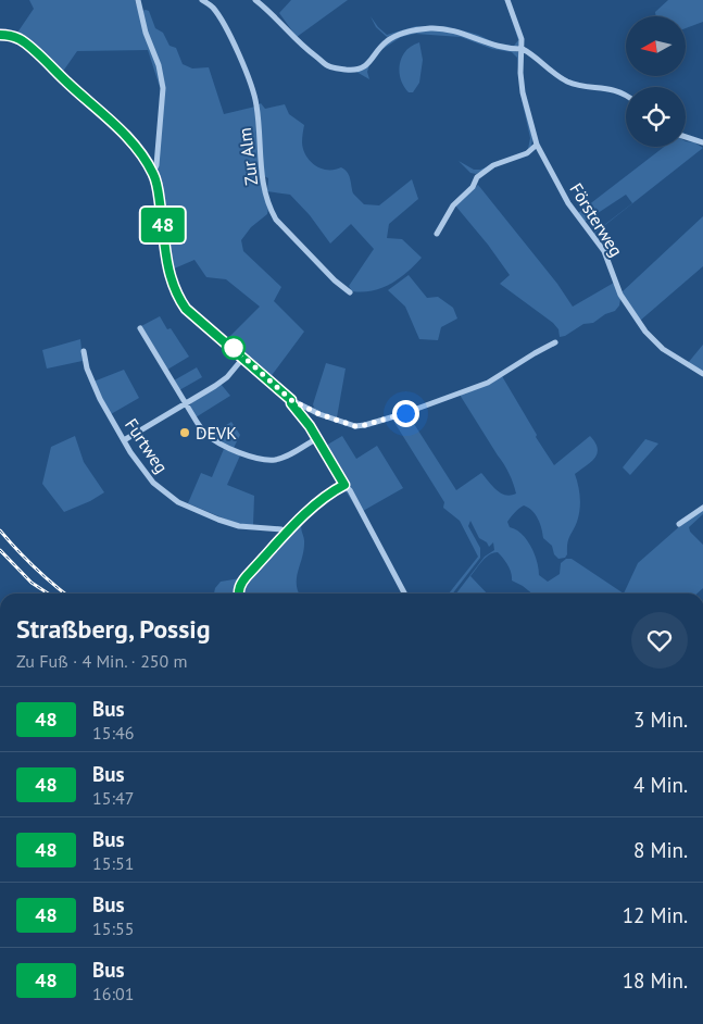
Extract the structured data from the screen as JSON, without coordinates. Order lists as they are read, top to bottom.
{
  "streets": {
    "street": ["Zur Alm", "Försterweg", "Furtweg"]
  },
  "places": ["DEVK"],
  "lines": ["bus line 48"],
  "north": "left",
  "page": {
    "on_map": "48",
    "heading": ["Straßberg, Possig", "Zu Fuß · 4 Min. · 250 m"],
    "list": [
      {
        "mark": "48",
        "name": "Bus",
        "note": "15:46",
        "value": "3 Min."
      },
      {
        "mark": "48",
        "name": "Bus",
        "note": "15:47",
        "value": "4 Min."
      },
      {
        "mark": "48",
        "name": "Bus",
        "note": "15:51",
        "value": "8 Min."
      },
      {
        "mark": "48",
        "name": "Bus",
        "note": "15:55",
        "value": "12 Min."
      },
      {
        "mark": "48",
        "name": "Bus",
        "note": "16:01",
        "value": "18 Min."
      }
    ]
  }
}
